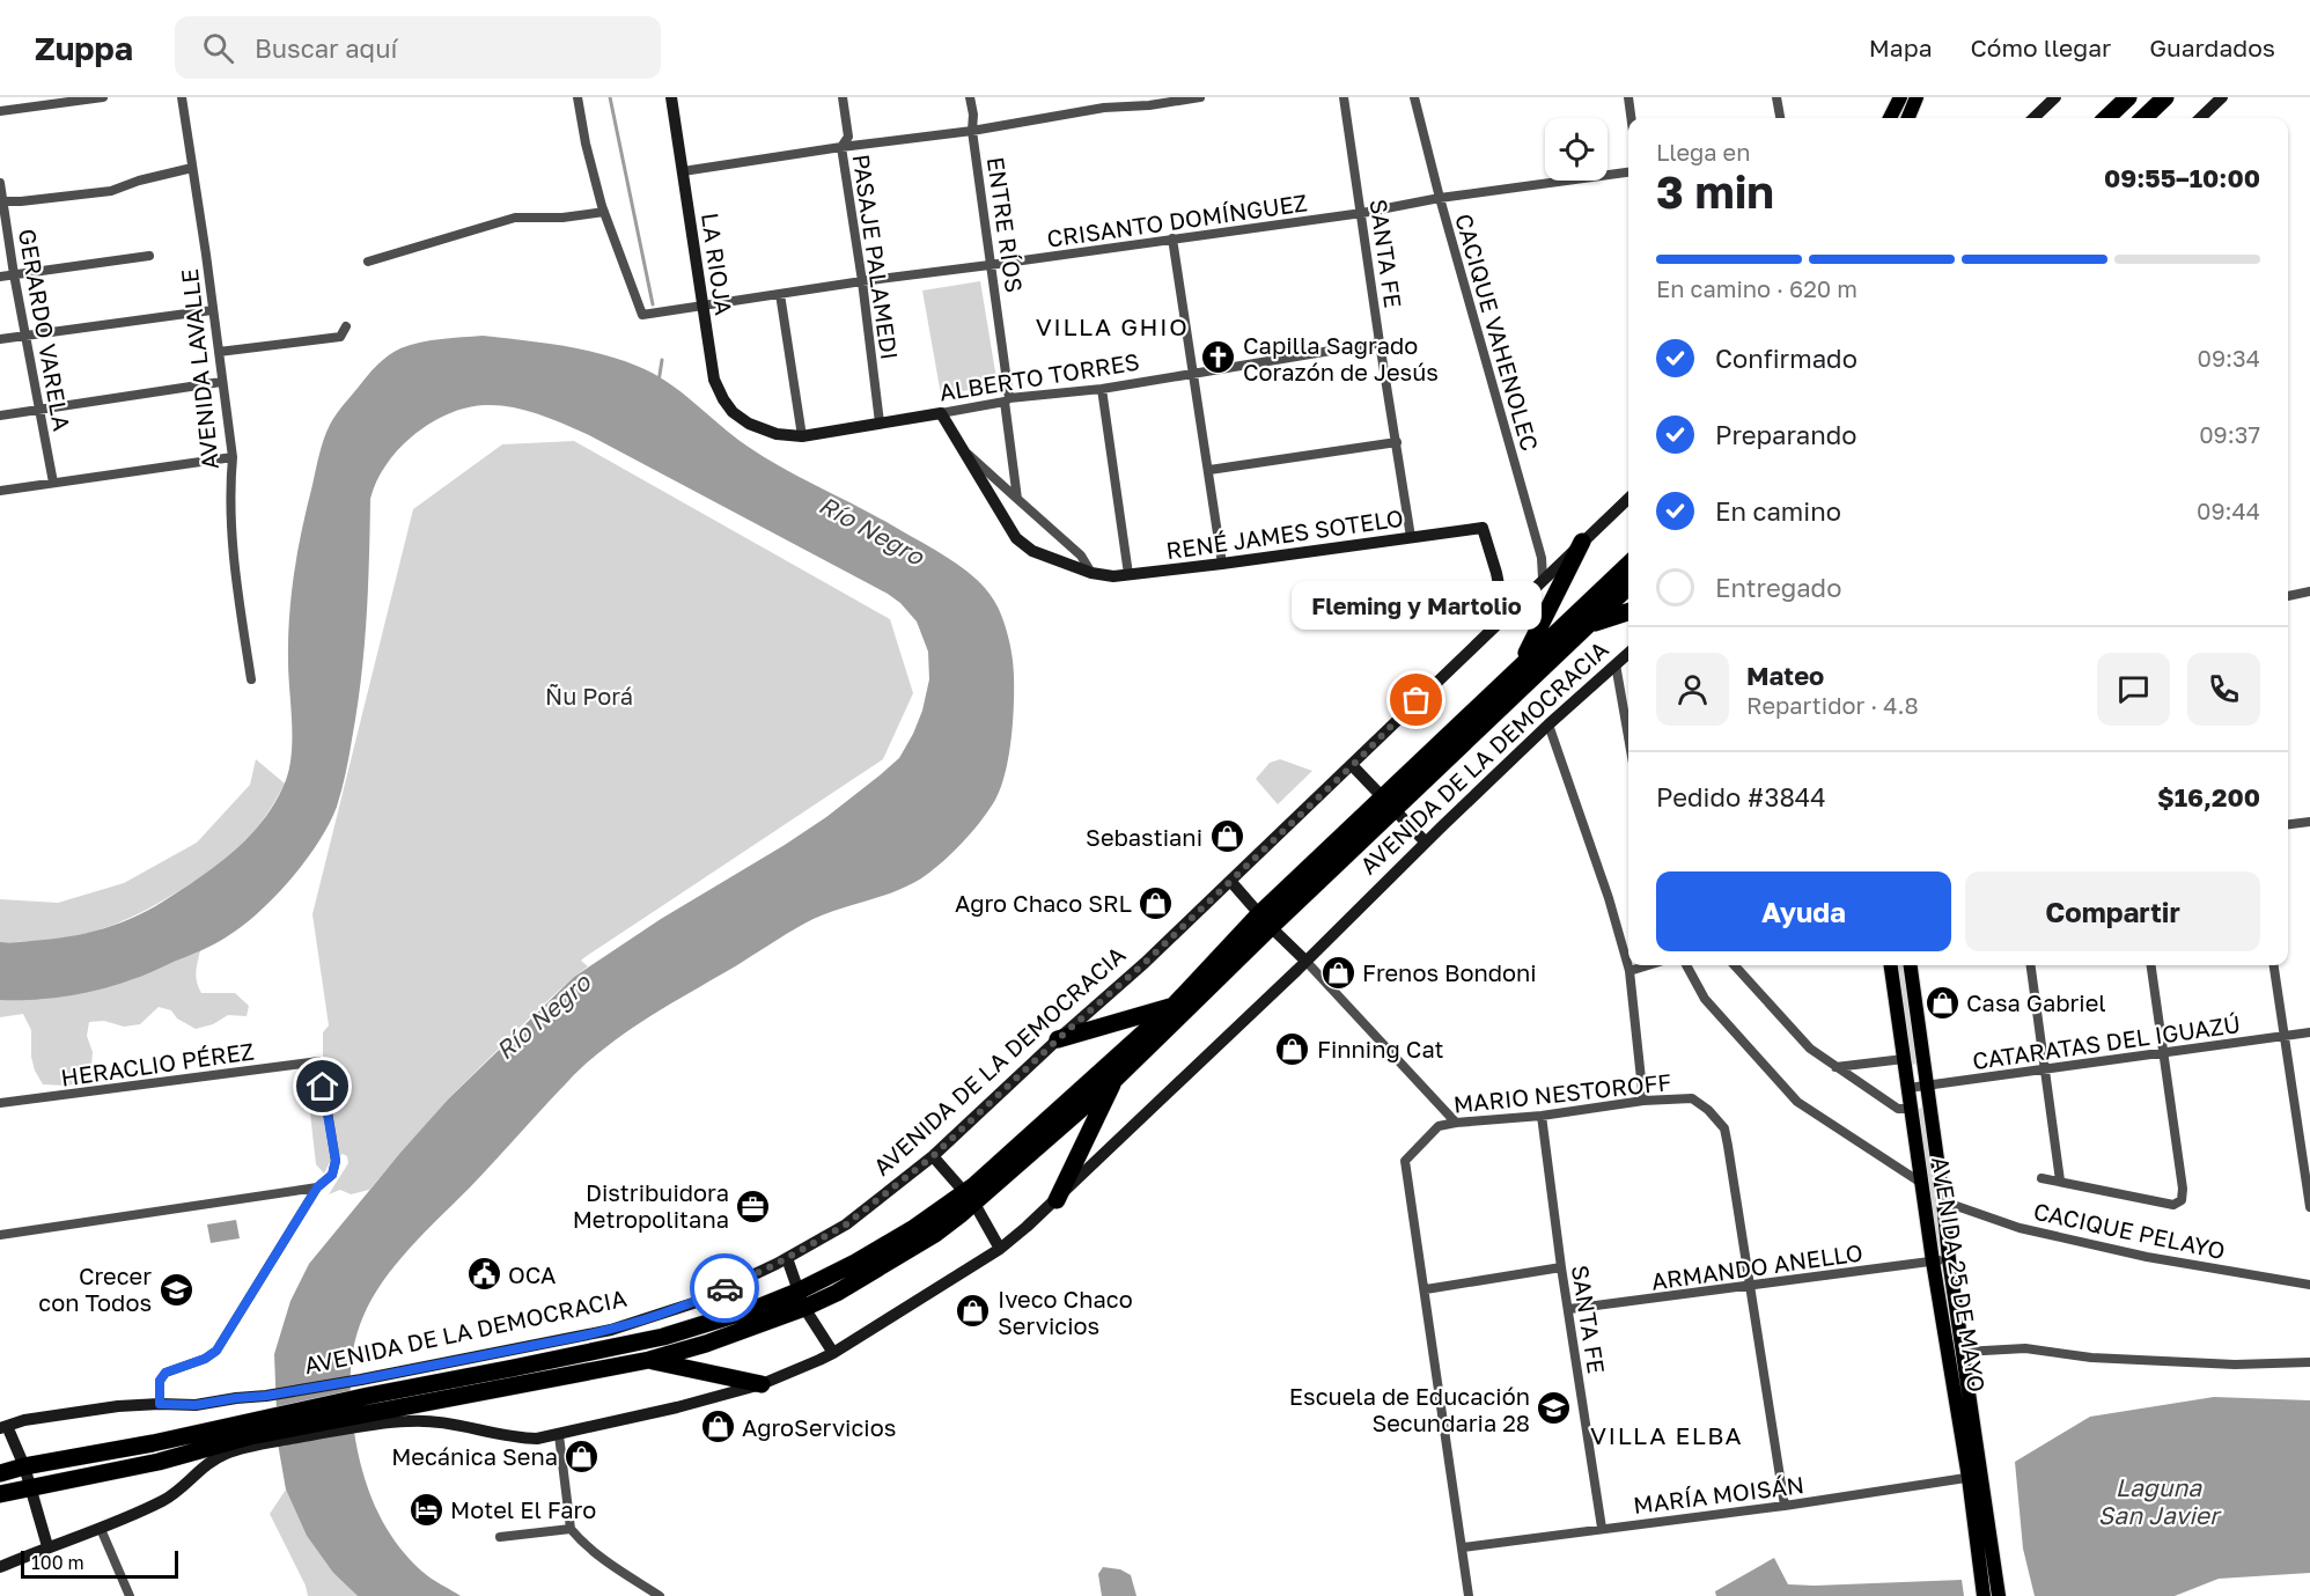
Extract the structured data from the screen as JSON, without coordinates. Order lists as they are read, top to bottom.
{
  "streets": {
    "highway": ["AVENIDA DE LA DEMOCRACIA"],
    "main road": ["AVENIDA 25 DE MAYO"],
    "street": [
      "CRISANTO DOMÍNGUEZ",
      "ENTRE RÍOS",
      "SANTA FE",
      "PASAJE PALAMEDI",
      "LA RIOJA",
      "GERARDO VARELA",
      "CACIQUE VAHENOLEC",
      "AVENIDA LAVALLE",
      "ALBERTO TORRES",
      "RENÉ JAMES SOTELO",
      "CATARATAS DEL IGUAZÚ",
      "HERACLIO PÉREZ",
      "MARIO NESTOROFF",
      "CACIQUE PELAYO",
      "ARMANDO ANELLO",
      "MARÍA MOISÁN"
    ]
  },
  "crossings": [
    ["CRISANTO DOMÍNGUEZ", "ENTRE RÍOS"],
    ["CRISANTO DOMÍNGUEZ", "SANTA FE"],
    ["CRISANTO DOMÍNGUEZ", "PASAJE PALAMEDI"],
    ["CRISANTO DOMÍNGUEZ", "LA RIOJA"],
    ["CRISANTO DOMÍNGUEZ", "CACIQUE VAHENOLEC"],
    ["ENTRE RÍOS", "ALBERTO TORRES"],
    ["SANTA FE", "ALBERTO TORRES"],
    ["SANTA FE", "RENÉ JAMES SOTELO"],
    ["SANTA FE", "MARIO NESTOROFF"],
    ["SANTA FE", "ARMANDO ANELLO"],
    ["SANTA FE", "MARÍA MOISÁN"],
    ["PASAJE PALAMEDI", "ALBERTO TORRES"],
    ["LA RIOJA", "ALBERTO TORRES"],
    ["CACIQUE VAHENOLEC", "AVENIDA DE LA DEMOCRACIA"],
    ["RENÉ JAMES SOTELO", "AVENIDA DE LA DEMOCRACIA"],
    ["CATARATAS DEL IGUAZÚ", "AVENIDA 25 DE MAYO"],
    ["MARIO NESTOROFF", "ARMANDO ANELLO"],
    ["CACIQUE PELAYO", "AVENIDA 25 DE MAYO"],
    ["ARMANDO ANELLO", "AVENIDA 25 DE MAYO"],
    ["AVENIDA 25 DE MAYO", "MARÍA MOISÁN"]
  ],
  "districts": ["VILLA GHIO", "VILLA ELBA"],
  "water": ["Río Negro", "Laguna San Javier"],
  "parks": ["Ñu Porá"],
  "places": {
    "church": ["Capilla Sagrado Corazón de Jesús"],
    "other": ["Fleming y Martolio"],
    "shop": [
      "Sebastiani",
      "Agro Chaco SRL",
      "Frenos Bondoni",
      "Casa Gabriel",
      "Finning Cat",
      "Iveco Chaco Servicios",
      "AgroServicios",
      "Mecánica Sena"
    ],
    "office": ["Distribuidora Metropolitana"],
    "public building": ["OCA"],
    "school or university": ["Crecer con Todos", "Escuela de Educación Secundaria 28"],
    "hotel": ["Motel El Faro"]
  },
  "scale_bar": "100 m",
  "page": {
    "header": "Zuppa",
    "search": "Buscar aquí",
    "nav": ["Mapa", "Cómo llegar", "Guardados"],
    "heading": ["3 min", "Llega en", "09:55–10:00"],
    "panel": [
      "Mateo",
      "Repartidor · 4.8",
      "Pedido #3844",
      "$16,200"
    ],
    "bar": "En camino · 620 m",
    "list": [
      ["Confirmado", "09:34"],
      ["Preparando", "09:37"],
      ["En camino", "09:44"],
      "Entregado"
    ],
    "bubble": "Fleming y Martolio",
    "buttons": ["Ayuda", "Compartir"],
    "scale": "100 m"
  }
}
